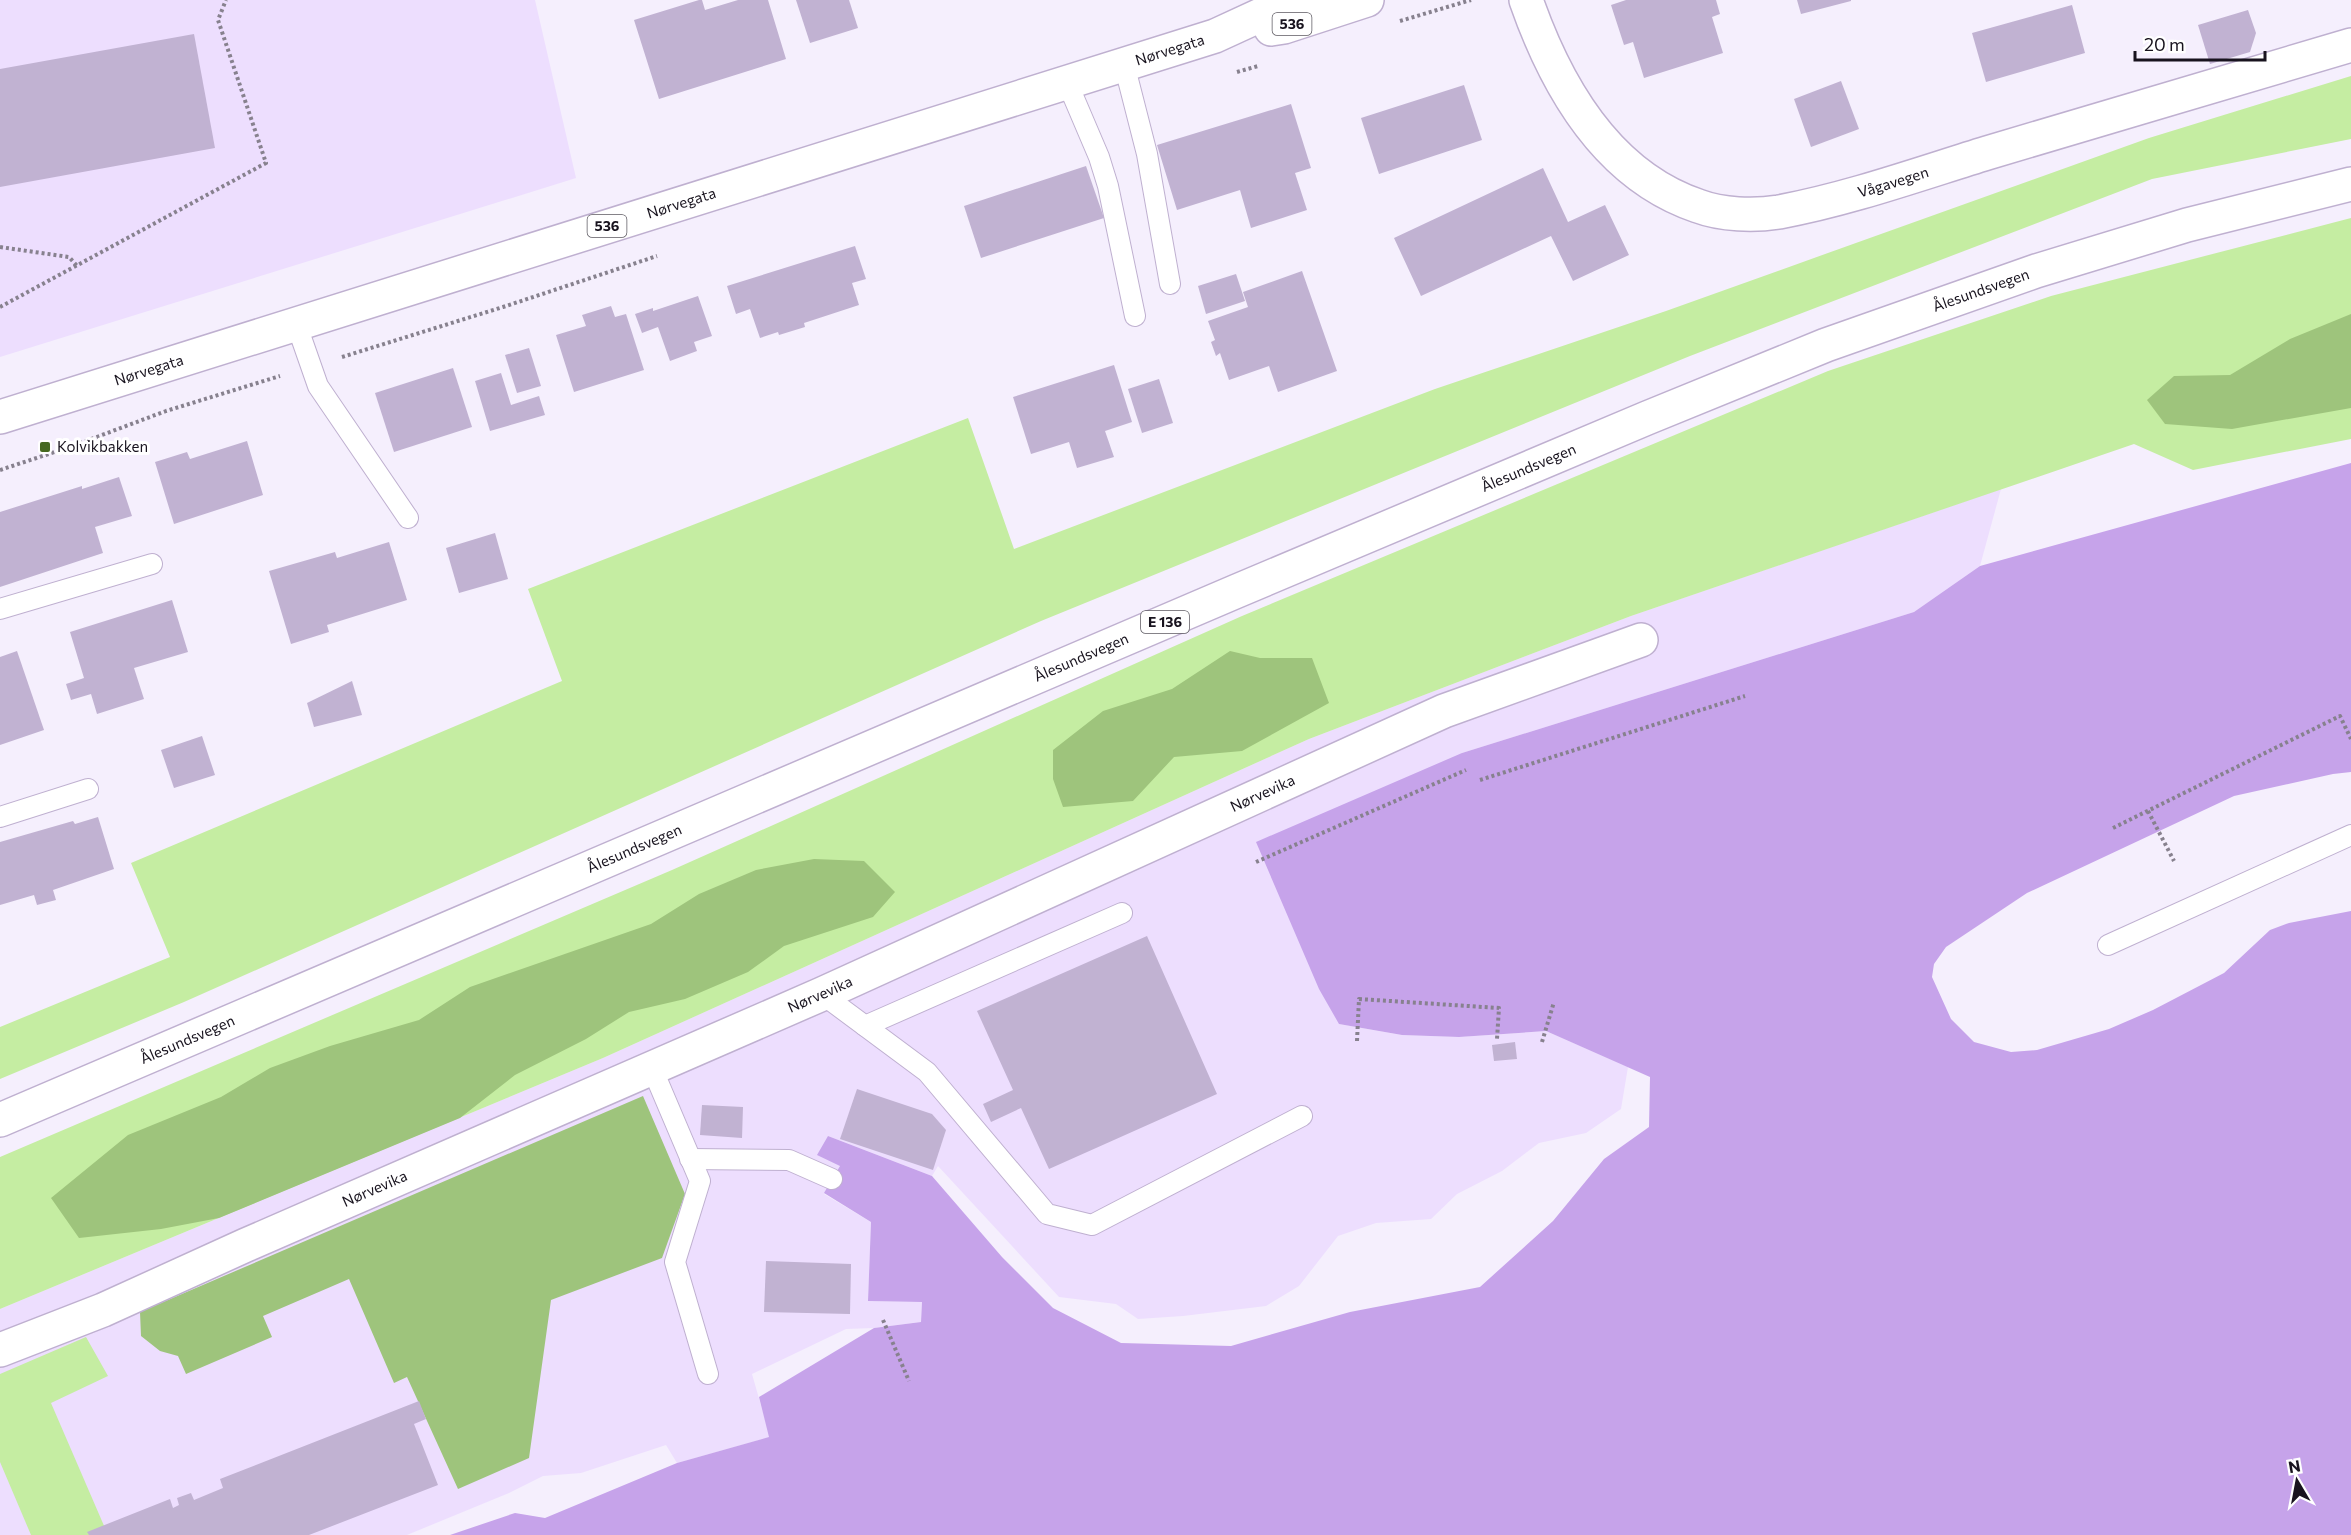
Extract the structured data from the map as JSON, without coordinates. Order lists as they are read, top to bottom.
{
  "streets": {
    "main road": [
      "536",
      "Nørvegata",
      "Vågavegen",
      "Ålesundsvegen",
      "E 136",
      "Nørvevika"
    ]
  },
  "places": {
    "transit": ["Kolvikbakken"]
  },
  "scale_bar": "20 m",
  "north": "top"
}
